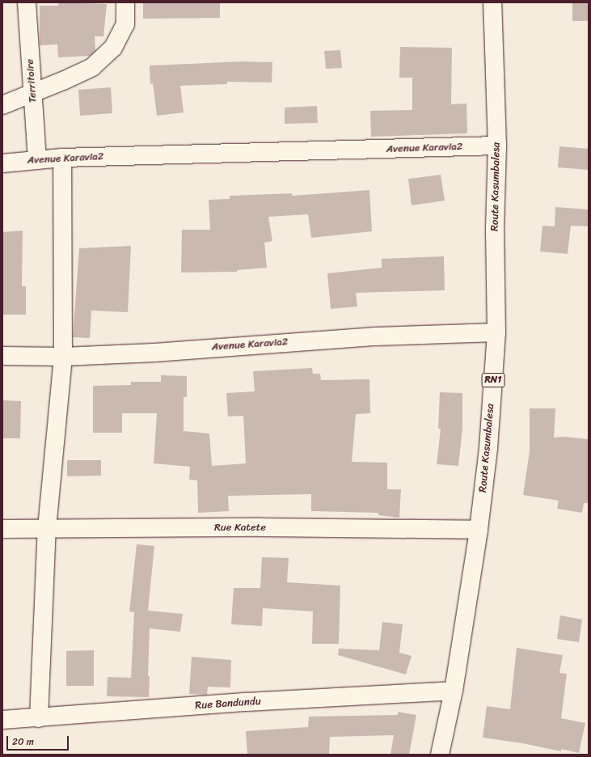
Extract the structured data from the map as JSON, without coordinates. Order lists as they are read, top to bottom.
{
  "streets": {
    "main road": [
      "Territoire",
      "Avenue Karavia2",
      "Route Kasumbalesa",
      "RN1",
      "Rue Katete",
      "Rue Bandundu"
    ]
  },
  "crossings": [
    ["Territoire", "Avenue Karavia2"],
    ["Avenue Karavia2", "Route Kasumbalesa"],
    ["Route Kasumbalesa", "Rue Katete"],
    ["Route Kasumbalesa", "Rue Bandundu"]
  ],
  "scale_bar": "20 m"
}
